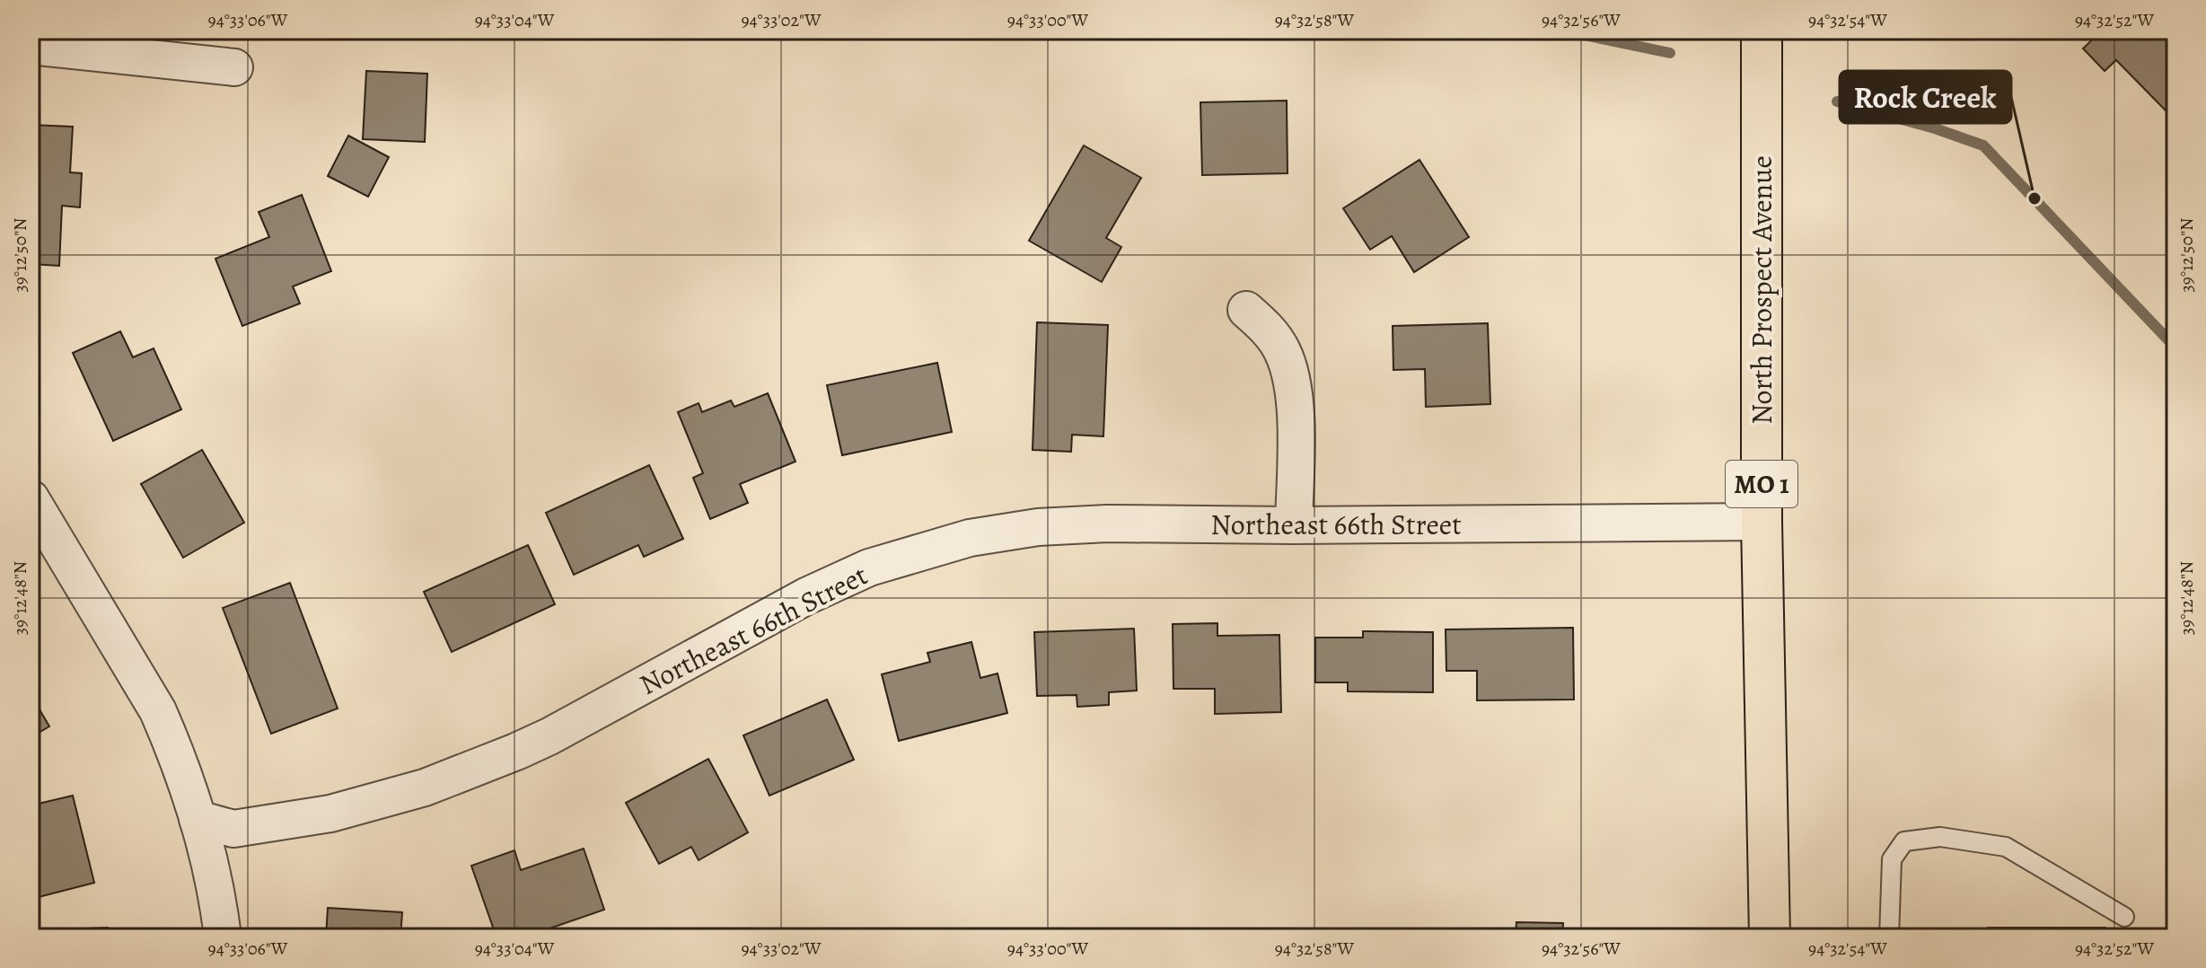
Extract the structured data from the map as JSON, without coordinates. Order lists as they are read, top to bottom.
{
  "streets": {
    "main road": ["North Prospect Avenue", "MO 1"],
    "street": ["Northeast 66th Street"]
  },
  "crossings": [
    ["North Prospect Avenue", "Northeast 66th Street"]
  ],
  "places": ["Rock Creek"],
  "coordinates": [
    "94°33'06\"W",
    "94°33'04\"W",
    "94°33'02\"W",
    "94°33'00\"W",
    "94°32'58\"W",
    "94°32'56\"W",
    "94°32'54\"W",
    "94°32'52\"W",
    "39°12'50\"N",
    "39°12'48\"N"
  ]
}
